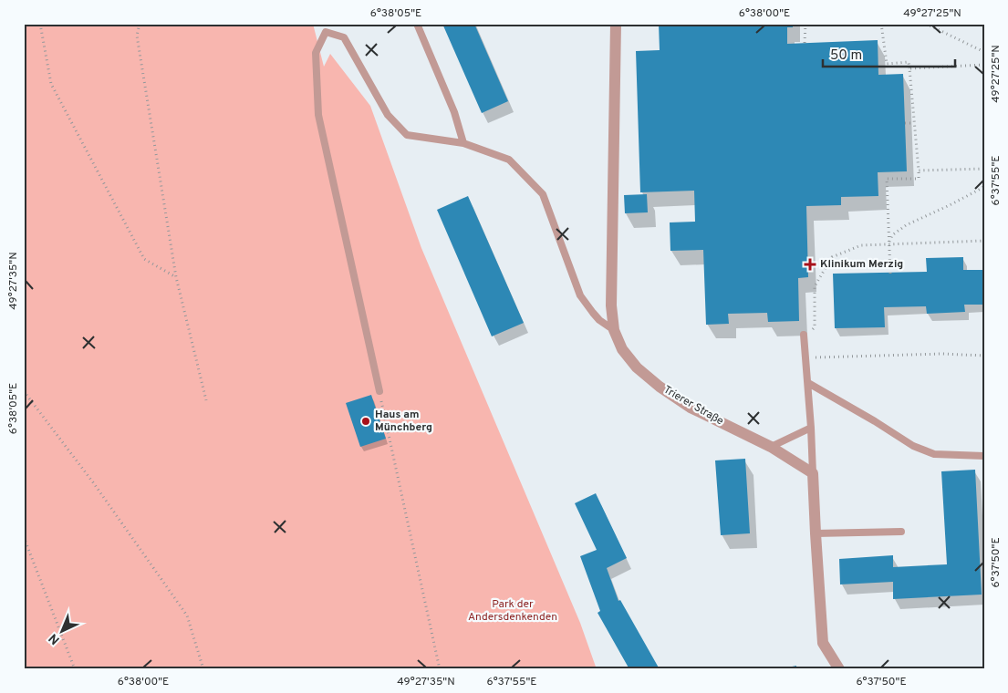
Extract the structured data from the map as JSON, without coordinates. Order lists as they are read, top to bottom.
{
  "streets": {
    "street": ["Trierer Straße"]
  },
  "parks": ["Park der Andersdenkenden"],
  "places": {
    "health": ["Klinikum Merzig"],
    "other": ["Haus am Münchberg"]
  },
  "scale_bar": "50 m",
  "north": "bottom left",
  "coordinates": [
    "6°38'05\"E",
    "6°38'00\"E",
    "49°27'25\"N",
    "6°37'55\"E",
    "49°27'35\"N",
    "6°37'50\"E"
  ]
}
